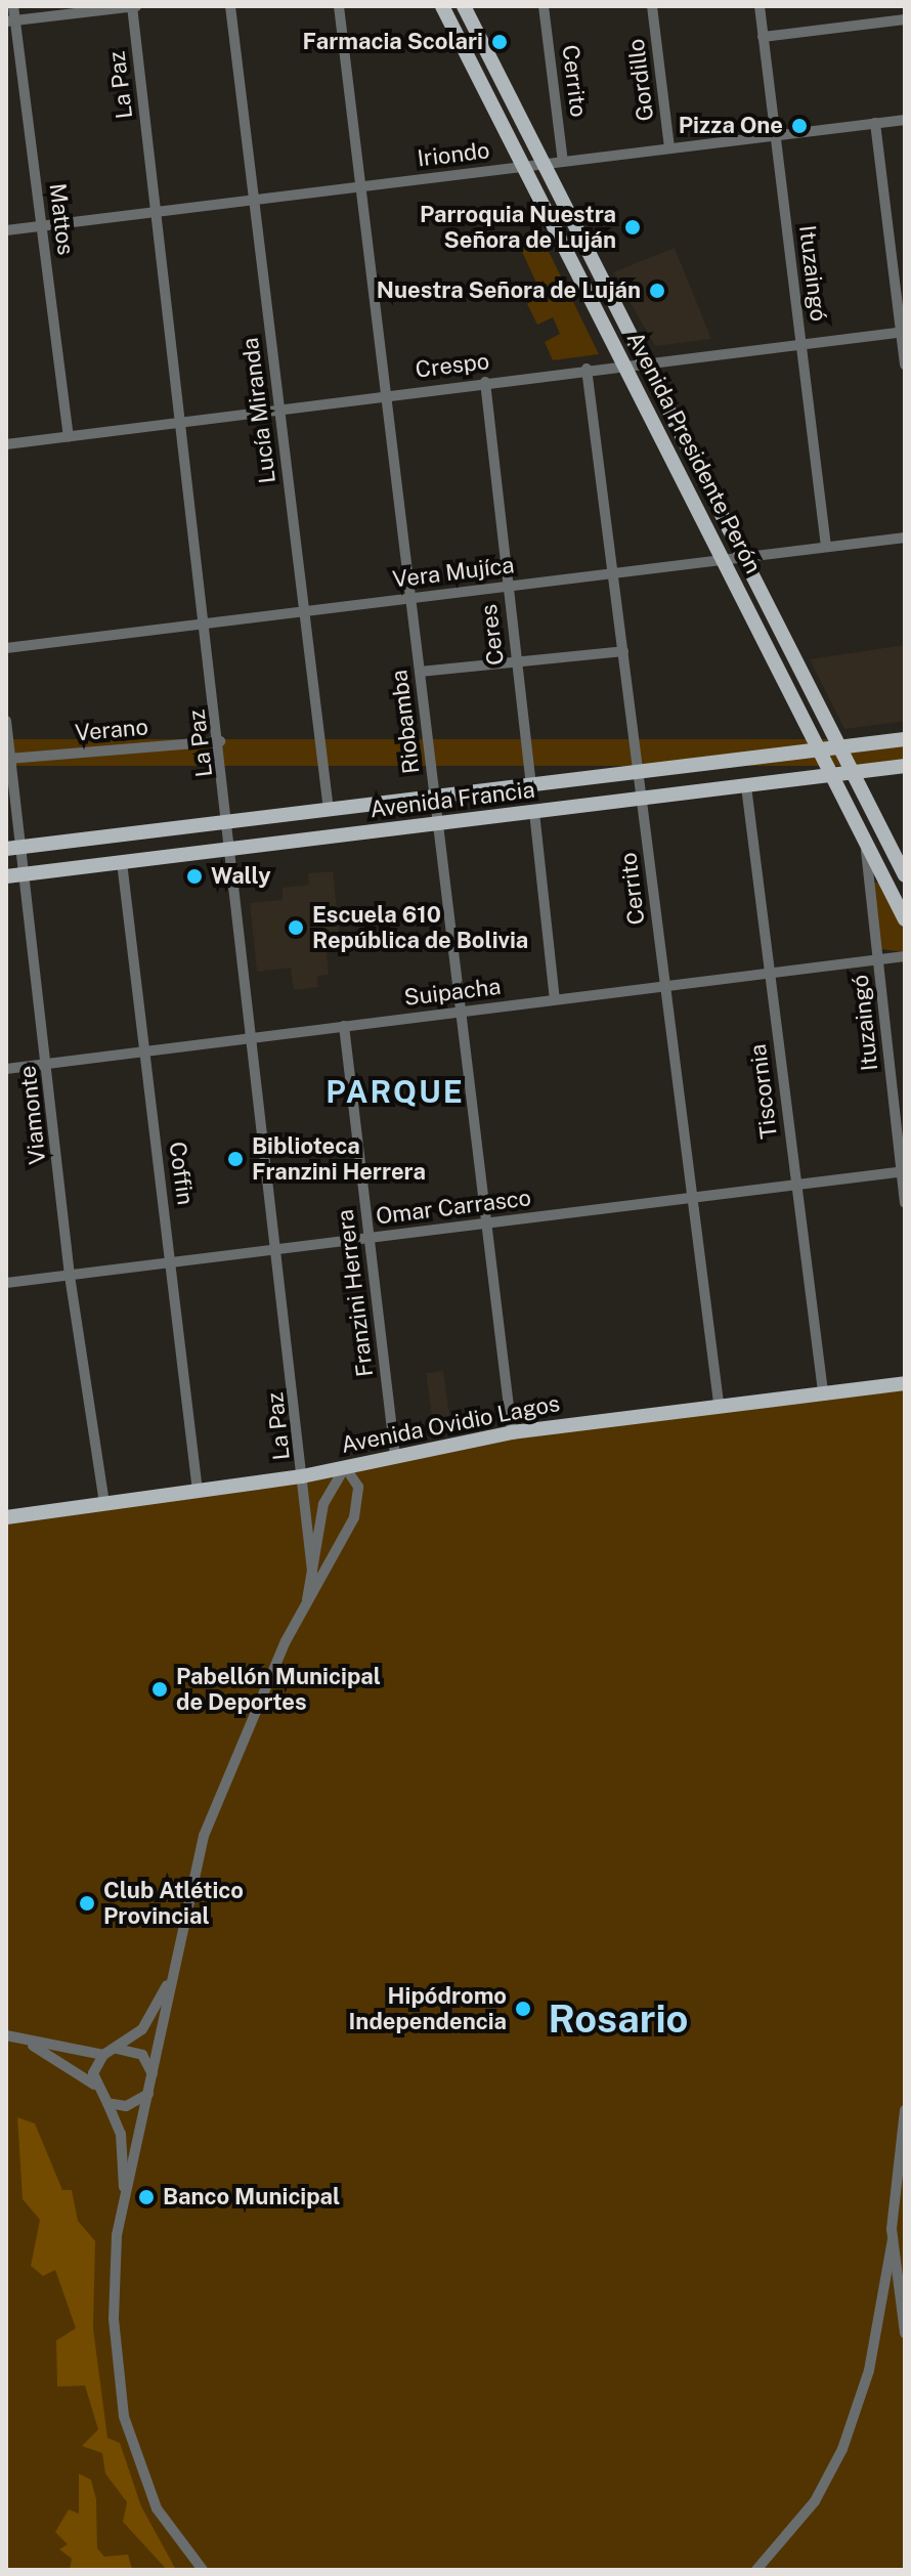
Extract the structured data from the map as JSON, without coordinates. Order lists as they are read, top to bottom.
{
  "streets": {
    "main road": ["Avenida Presidente Perón", "Avenida Francia", "Avenida Ovidio Lagos"],
    "street": [
      "Gordillo",
      "Cerrito",
      "La Paz",
      "Iriondo",
      "Mattos",
      "Ituzaingó",
      "Crespo",
      "Lucía Miranda",
      "Vera Mujíca",
      "Ceres",
      "Riobamba",
      "Verano",
      "Suipacha",
      "Tiscornia",
      "Viamonte",
      "Coffin",
      "Omar Carrasco",
      "Franzini Herrera"
    ]
  },
  "crossings": [
    ["Gordillo", "Iriondo"],
    ["Cerrito", "Iriondo"],
    ["Cerrito", "Crespo"],
    ["Cerrito", "Vera Mujíca"],
    ["Cerrito", "Avenida Francia"],
    ["Cerrito", "Suipacha"],
    ["Cerrito", "Omar Carrasco"],
    ["Cerrito", "Avenida Ovidio Lagos"],
    ["La Paz", "Iriondo"],
    ["La Paz", "Crespo"],
    ["La Paz", "Vera Mujíca"],
    ["La Paz", "Verano"],
    ["La Paz", "Avenida Francia"],
    ["La Paz", "Suipacha"],
    ["La Paz", "Omar Carrasco"],
    ["La Paz", "Avenida Ovidio Lagos"],
    ["Iriondo", "Mattos"],
    ["Iriondo", "Ituzaingó"],
    ["Iriondo", "Lucía Miranda"],
    ["Iriondo", "Avenida Presidente Perón"],
    ["Iriondo", "Riobamba"],
    ["Mattos", "Crespo"],
    ["Ituzaingó", "Crespo"],
    ["Ituzaingó", "Avenida Presidente Perón"],
    ["Ituzaingó", "Vera Mujíca"],
    ["Ituzaingó", "Suipacha"],
    ["Ituzaingó", "Omar Carrasco"],
    ["Crespo", "Lucía Miranda"],
    ["Crespo", "Avenida Presidente Perón"],
    ["Crespo", "Ceres"],
    ["Crespo", "Riobamba"],
    ["Lucía Miranda", "Vera Mujíca"],
    ["Lucía Miranda", "Avenida Francia"],
    ["Avenida Presidente Perón", "Vera Mujíca"],
    ["Avenida Presidente Perón", "Avenida Francia"],
    ["Vera Mujíca", "Ceres"],
    ["Vera Mujíca", "Riobamba"],
    ["Ceres", "Avenida Francia"],
    ["Riobamba", "Avenida Francia"],
    ["Riobamba", "Suipacha"],
    ["Riobamba", "Omar Carrasco"],
    ["Riobamba", "Avenida Ovidio Lagos"],
    ["Verano", "Viamonte"],
    ["Avenida Francia", "Tiscornia"],
    ["Avenida Francia", "Viamonte"],
    ["Avenida Francia", "Coffin"],
    ["Suipacha", "Tiscornia"],
    ["Suipacha", "Viamonte"],
    ["Suipacha", "Coffin"],
    ["Suipacha", "Franzini Herrera"],
    ["Tiscornia", "Omar Carrasco"],
    ["Tiscornia", "Avenida Ovidio Lagos"],
    ["Viamonte", "Omar Carrasco"],
    ["Viamonte", "Avenida Ovidio Lagos"],
    ["Coffin", "Omar Carrasco"],
    ["Coffin", "Avenida Ovidio Lagos"],
    ["Omar Carrasco", "Franzini Herrera"],
    ["Franzini Herrera", "Avenida Ovidio Lagos"]
  ],
  "districts": ["PARQUE", "Rosario"],
  "places": [
    "Farmacia Scolari",
    "Pizza One",
    "Parroquia Nuestra Señora de Luján",
    "Nuestra Señora de Luján",
    "Wally",
    "Escuela 610 República de Bolivia",
    "Biblioteca Franzini Herrera",
    "Pabellón Municipal de Deportes",
    "Club Atlético Provincial",
    "Hipódromo Independencia",
    "Banco Municipal"
  ]
}
